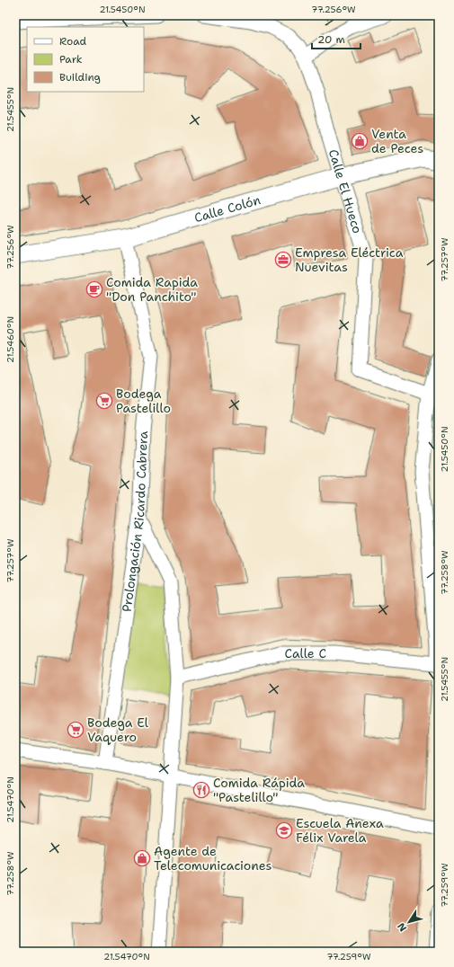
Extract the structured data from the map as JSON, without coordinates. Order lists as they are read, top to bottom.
{
  "streets": {
    "street": [
      "Calle El Hueco",
      "Calle Colón",
      "Prolongación Ricardo Cabrera",
      "Calle C"
    ]
  },
  "crossings": [
    ["Calle El Hueco", "Calle Colón"],
    ["Calle Colón", "Prolongación Ricardo Cabrera"]
  ],
  "places": {
    "shop": ["Venta de Peces", "Agente de Telecomunicaciones"],
    "office": ["Empresa Eléctrica Nuevitas"],
    "cafe": ["Comida Rapida \"Don Panchito\""],
    "supermarket": ["Bodega Pastelillo", "Bodega El Vaquero"],
    "restaurant": ["Comida Rápida \"Pastelillo\""],
    "school or university": ["Escuela Anexa Félix Varela"]
  },
  "legend": ["Road", "Park", "Building"],
  "scale_bar": "20 m",
  "north": "bottom left",
  "coordinates": [
    "21.5450°N",
    "77.256°W",
    "21.5455°N",
    "77.257°W",
    "21.5460°N",
    "77.258°W",
    "21.5470°N",
    "77.259°W"
  ]
}
